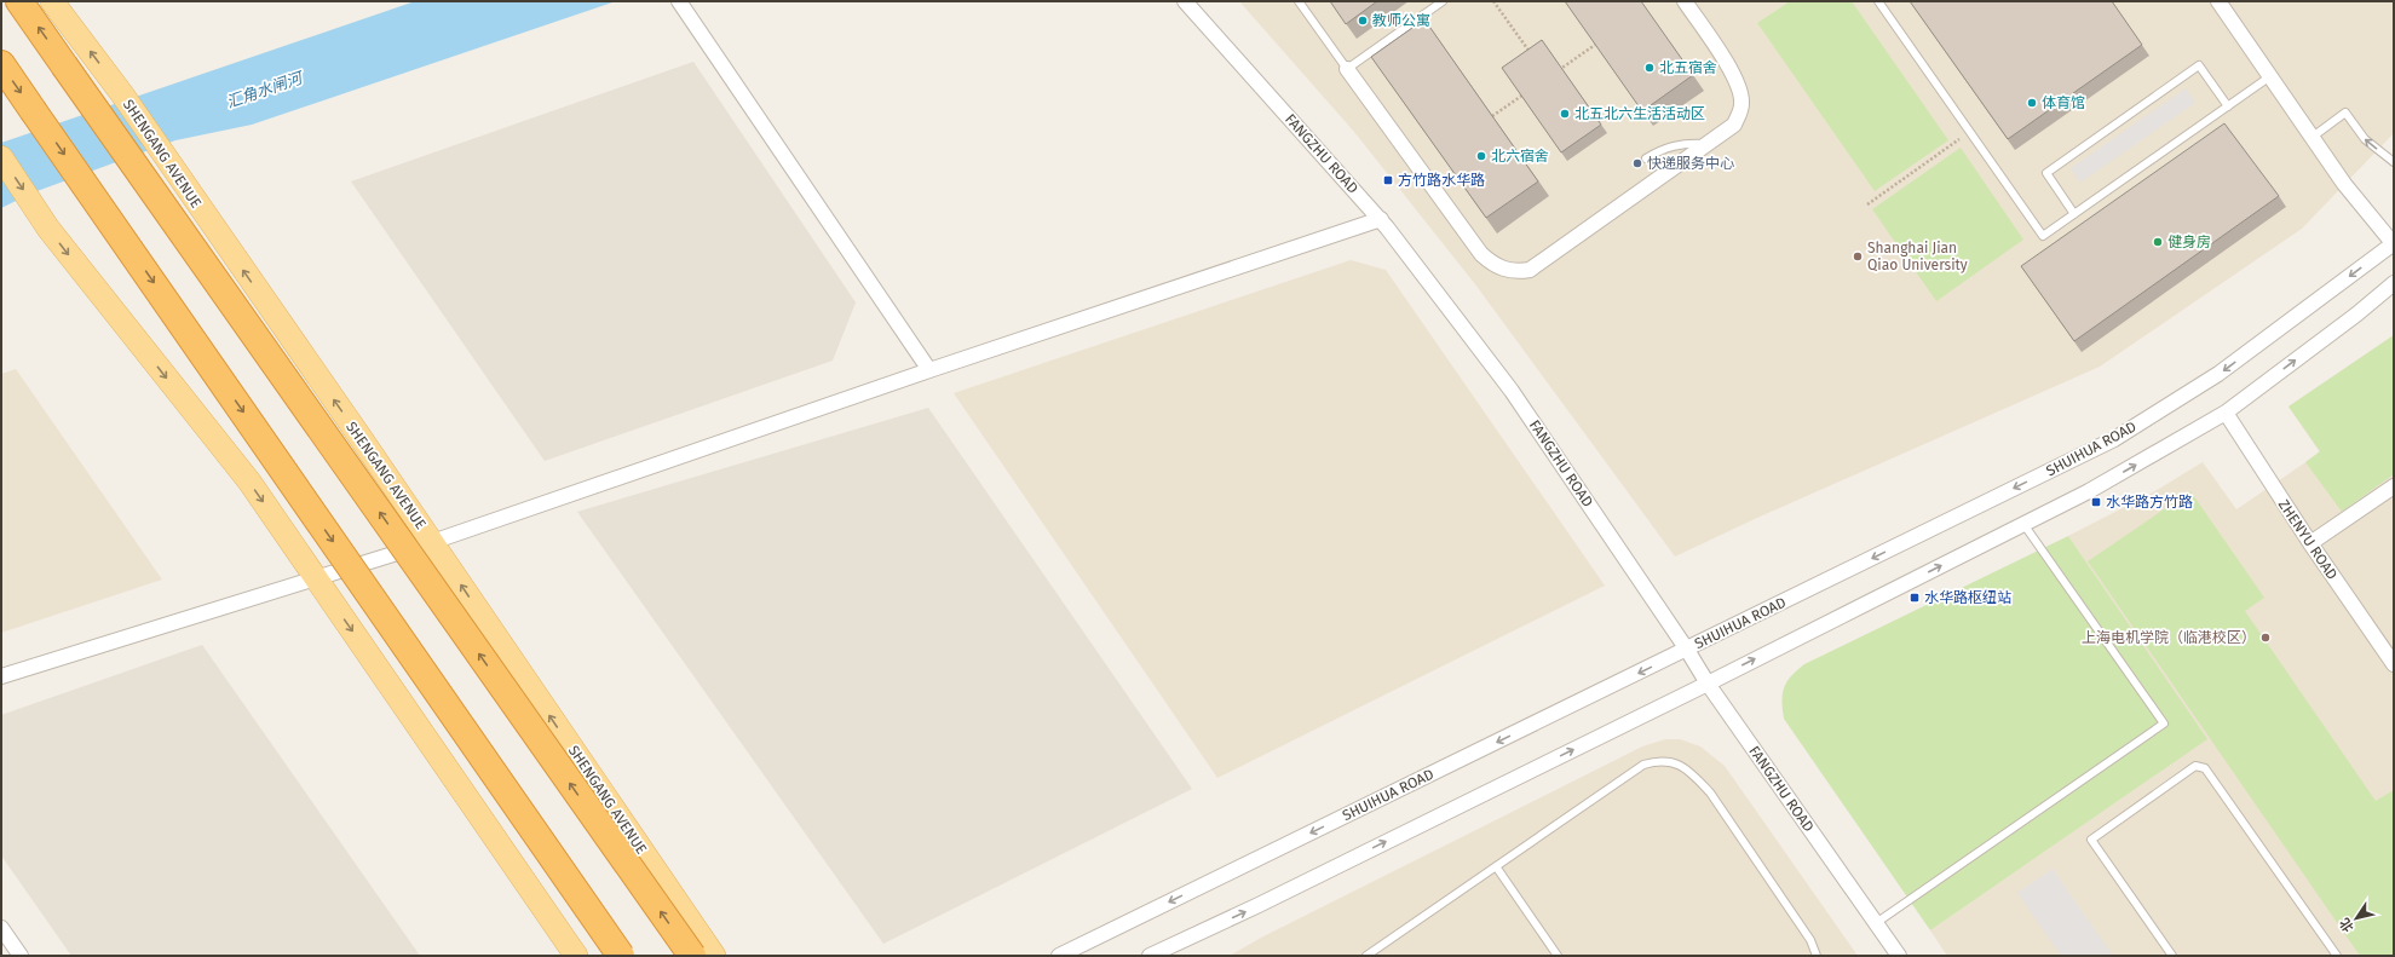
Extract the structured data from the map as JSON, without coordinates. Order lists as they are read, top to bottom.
{
  "streets": {
    "main road": ["SHENGANG AVENUE"],
    "street": ["FANGZHU ROAD", "SHUIHUA ROAD", "ZHENYU ROAD"]
  },
  "crossings": [
    ["FANGZHU ROAD", "SHUIHUA ROAD"]
  ],
  "water": ["汇角水闸河"],
  "places": {
    "other": [
      "教师公寓",
      "北五宿舍",
      "体育馆",
      "北五北六生活活动区",
      "北六宿舍",
      "快递服务中心",
      "健身房",
      "Shanghai Jian Qiao University",
      "上海电机学院（临港校区）"
    ],
    "transit": ["方竹路水华路", "水华路方竹路", "水华路枢纽站"]
  },
  "north": "bottom left"
}
